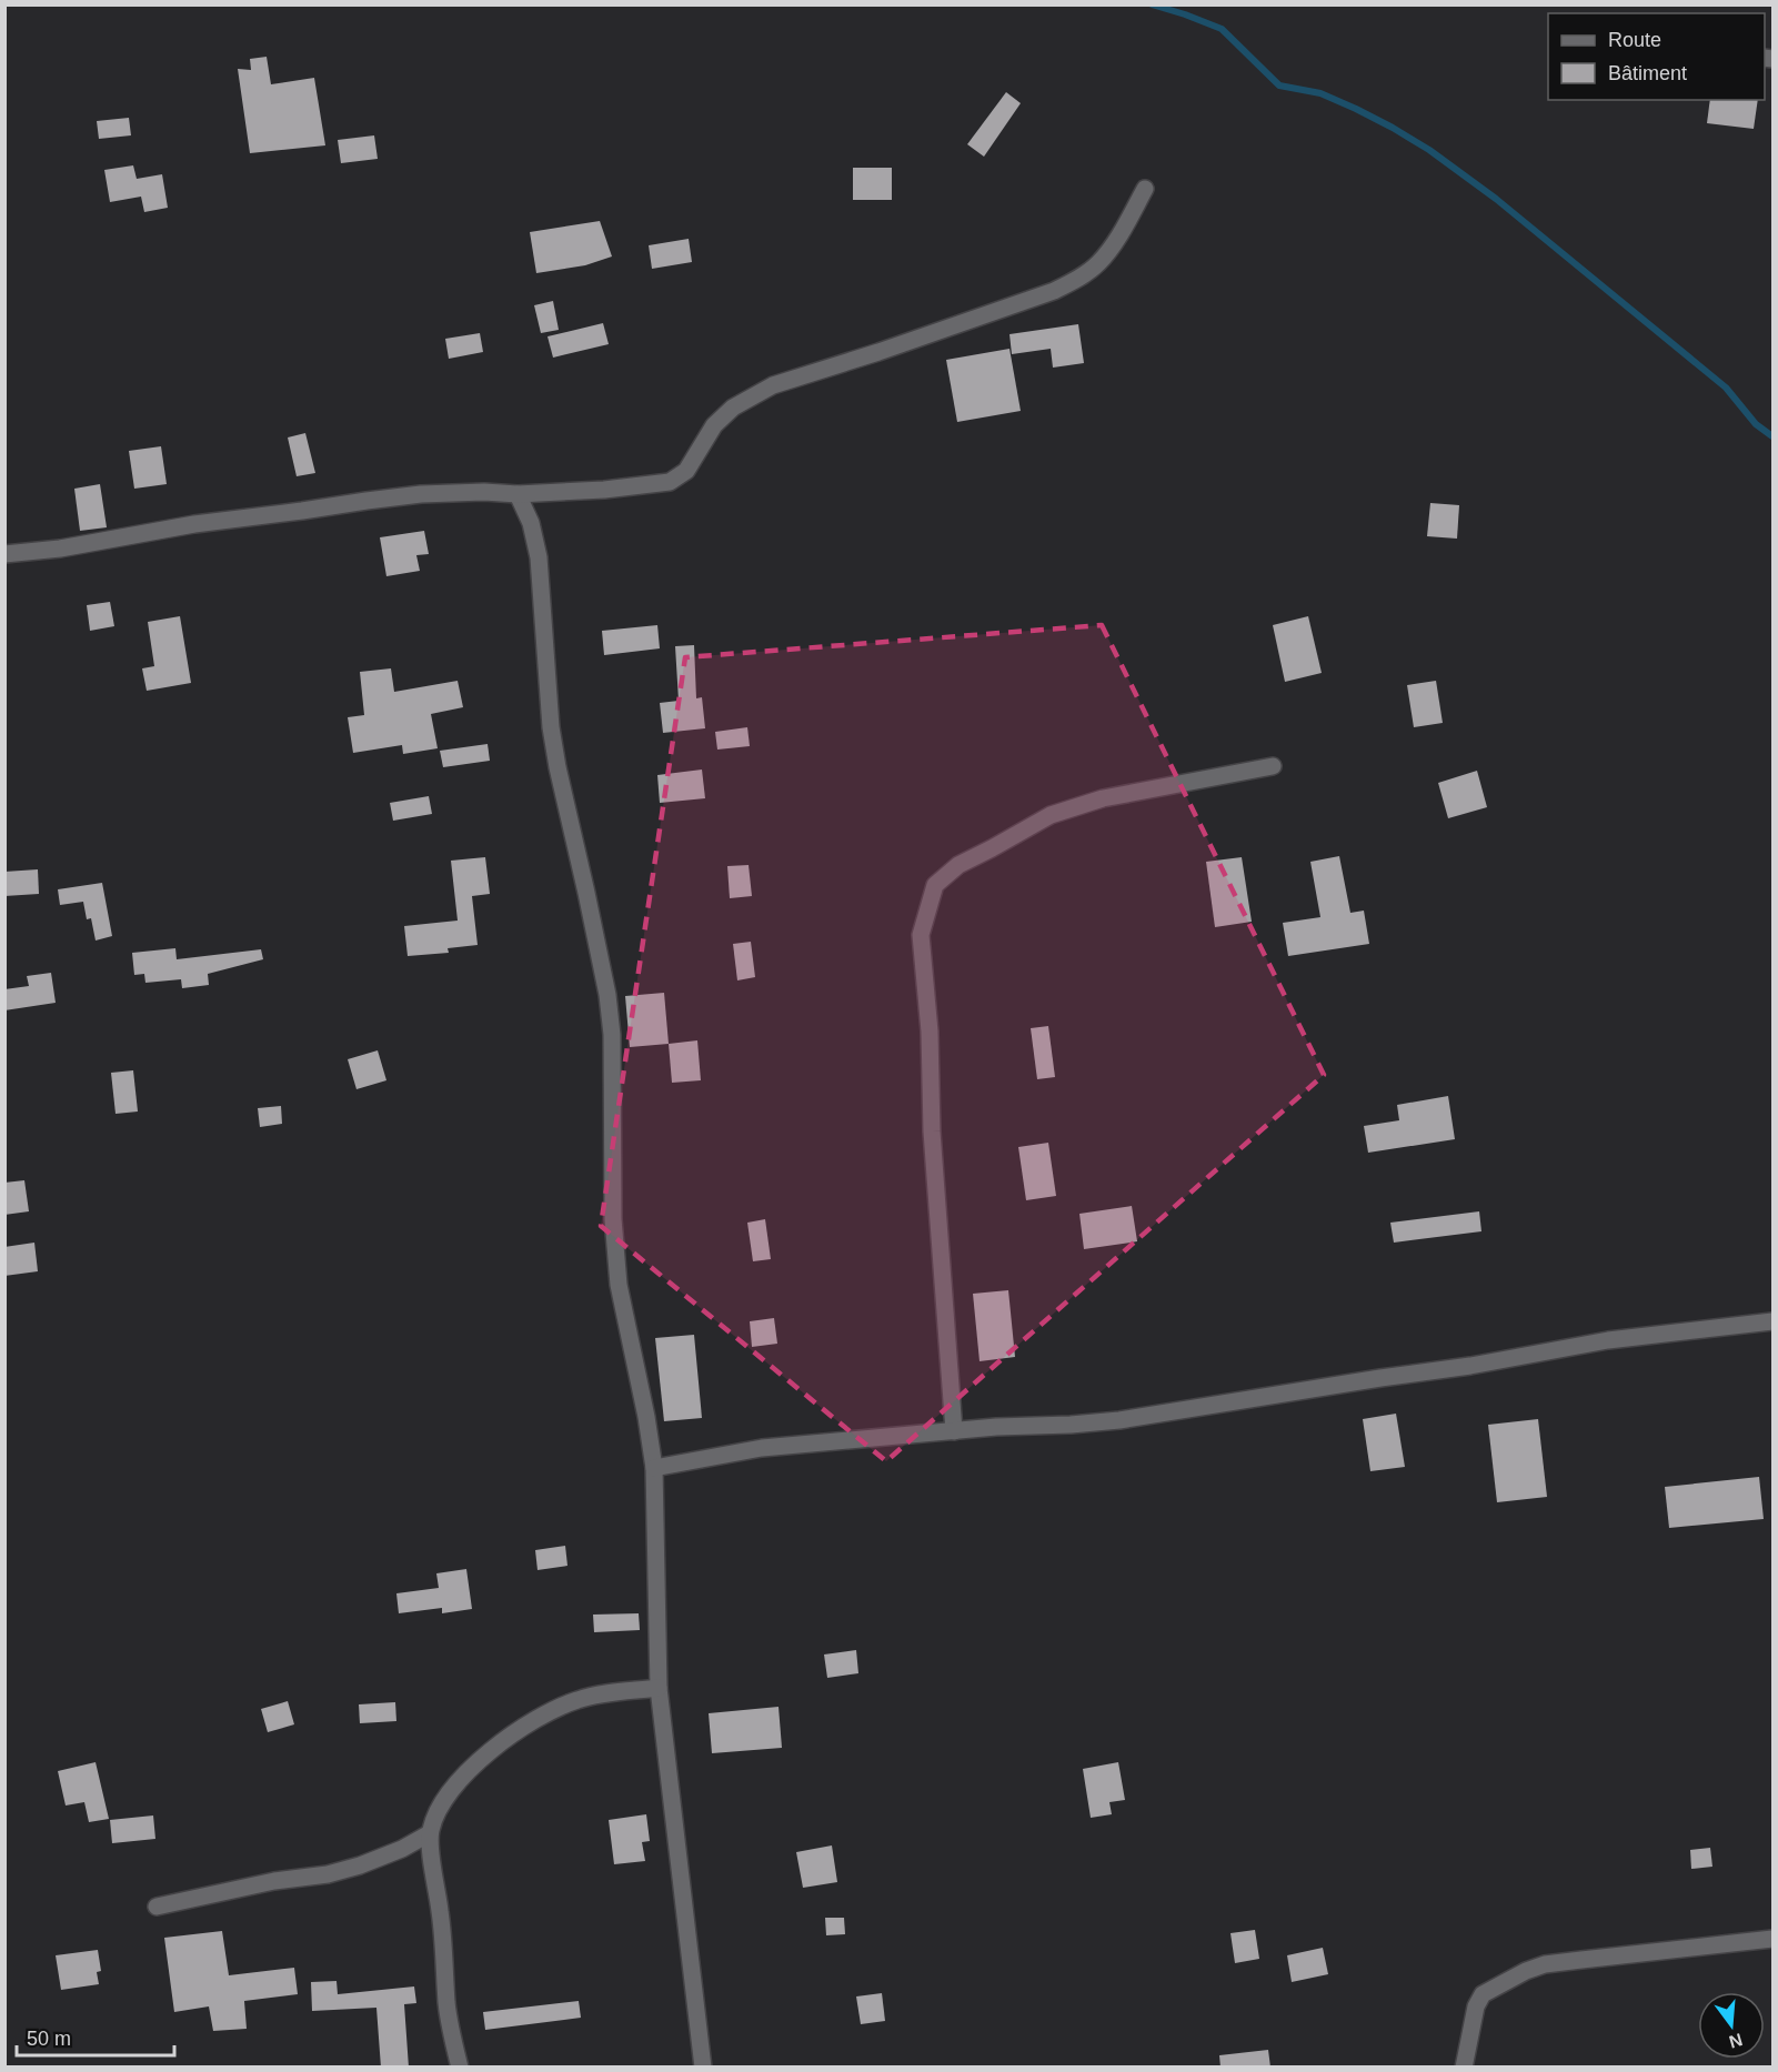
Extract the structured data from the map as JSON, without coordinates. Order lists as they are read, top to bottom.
{
  "legend": ["Route", "Bâtiment"],
  "scale_bar": "50 m",
  "north": "bottom"
}
